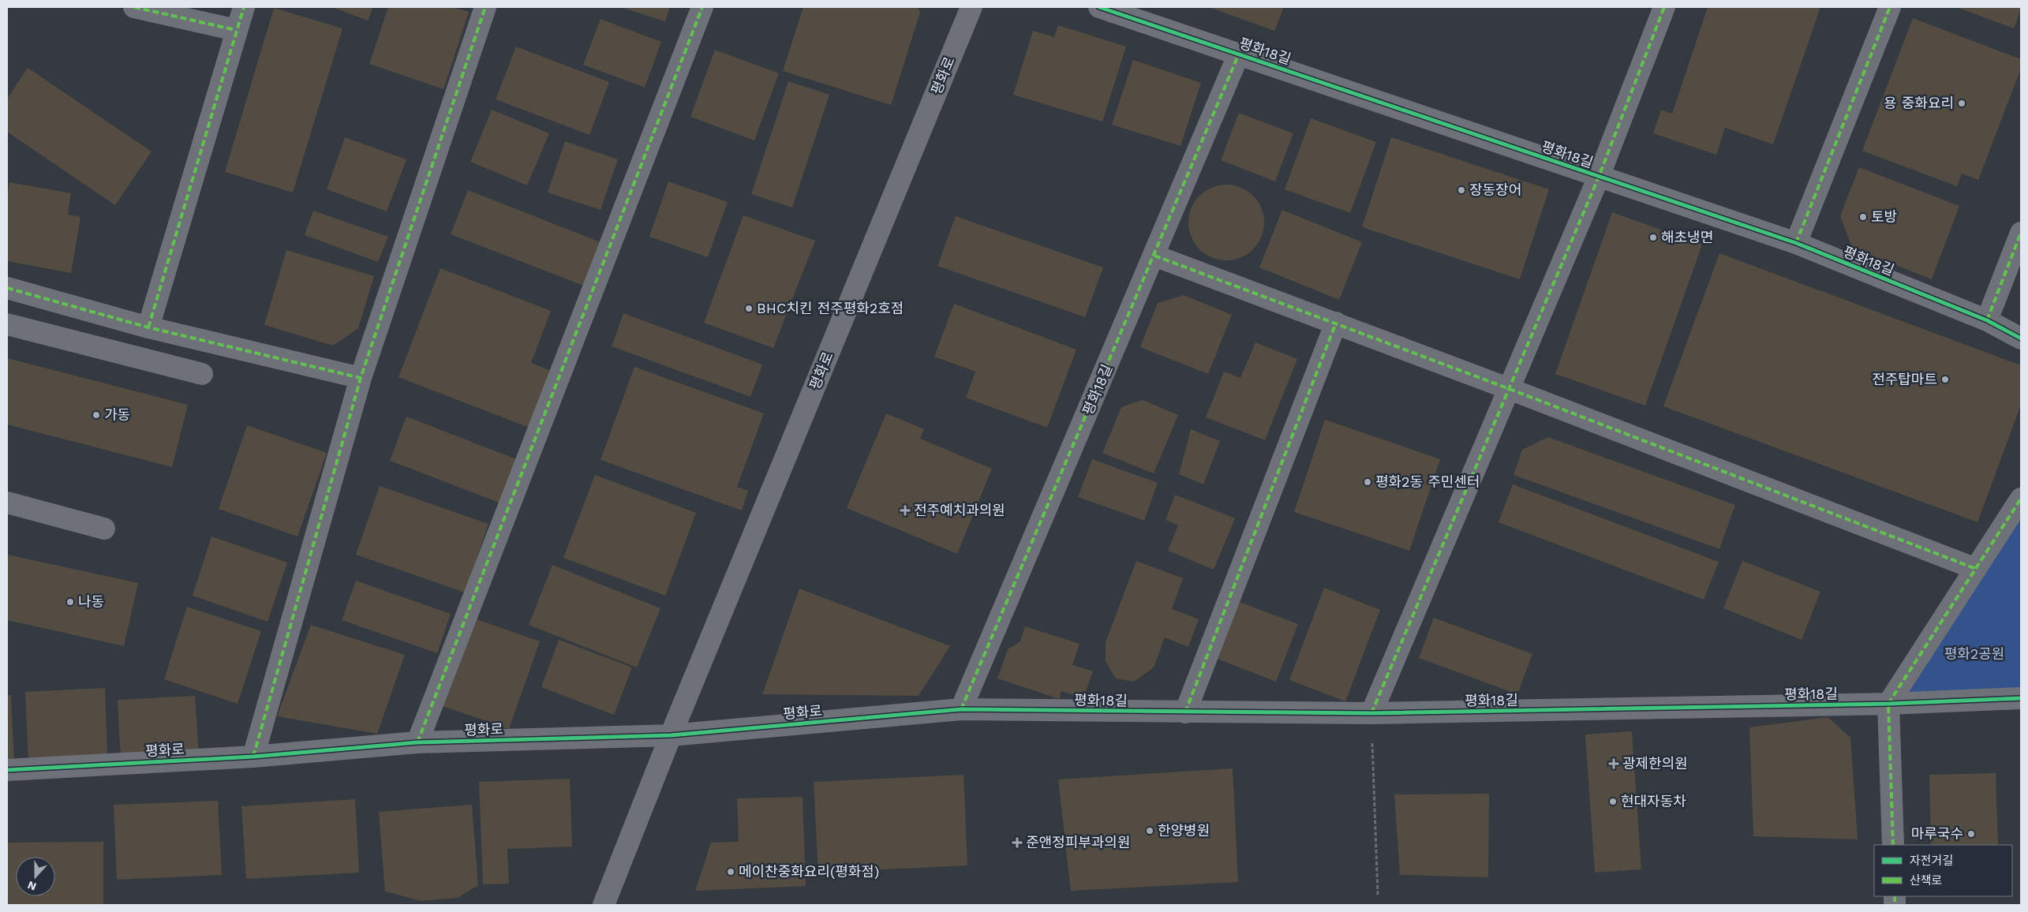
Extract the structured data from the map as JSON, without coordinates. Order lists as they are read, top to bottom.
{
  "streets": {
    "street": ["평화18길", "평화로"]
  },
  "crossings": [
    ["평화18길", "평화로"]
  ],
  "parks": ["평화2공원"],
  "places": {
    "other": [
      "용 중화요리",
      "장동장어",
      "토방",
      "해초냉면",
      "BHC치킨 전주평화2호점",
      "전주탑마트",
      "가동",
      "평화2동 주민센터",
      "나동",
      "현대자동차",
      "한양병원",
      "마루국수",
      "메이찬중화요리(평화점)"
    ],
    "health": ["전주예치과의원", "광제한의원", "준앤정피부과의원"]
  },
  "legend": ["자전거길", "산책로"],
  "north": "bottom"
}
